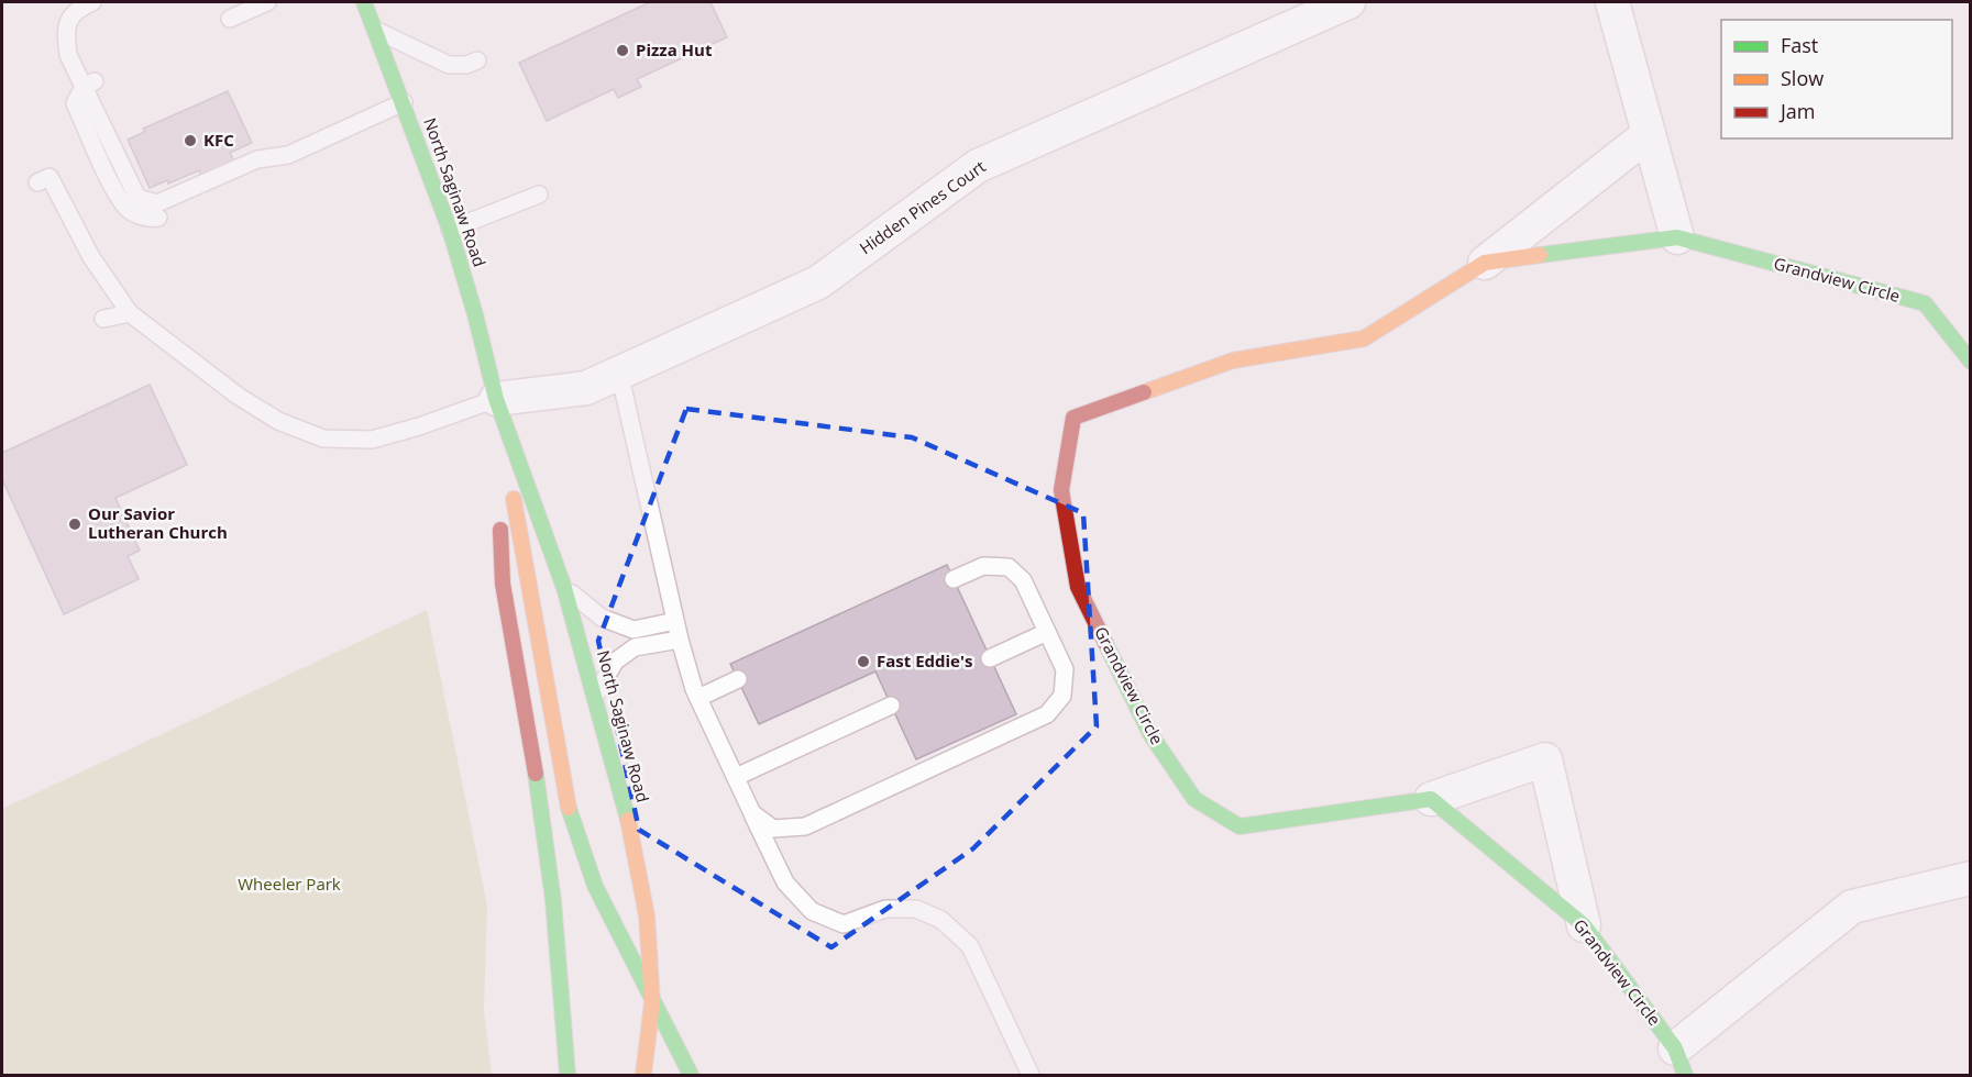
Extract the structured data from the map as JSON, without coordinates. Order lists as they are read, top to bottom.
{
  "streets": {
    "street": ["North Saginaw Road", "Hidden Pines Court", "Grandview Circle"]
  },
  "crossings": [
    ["North Saginaw Road", "Hidden Pines Court"]
  ],
  "parks": ["Wheeler Park"],
  "places": [
    "Pizza Hut",
    "KFC",
    "Our Savior Lutheran Church",
    "Fast Eddie's"
  ],
  "legend": ["Fast", "Slow", "Jam"]
}
